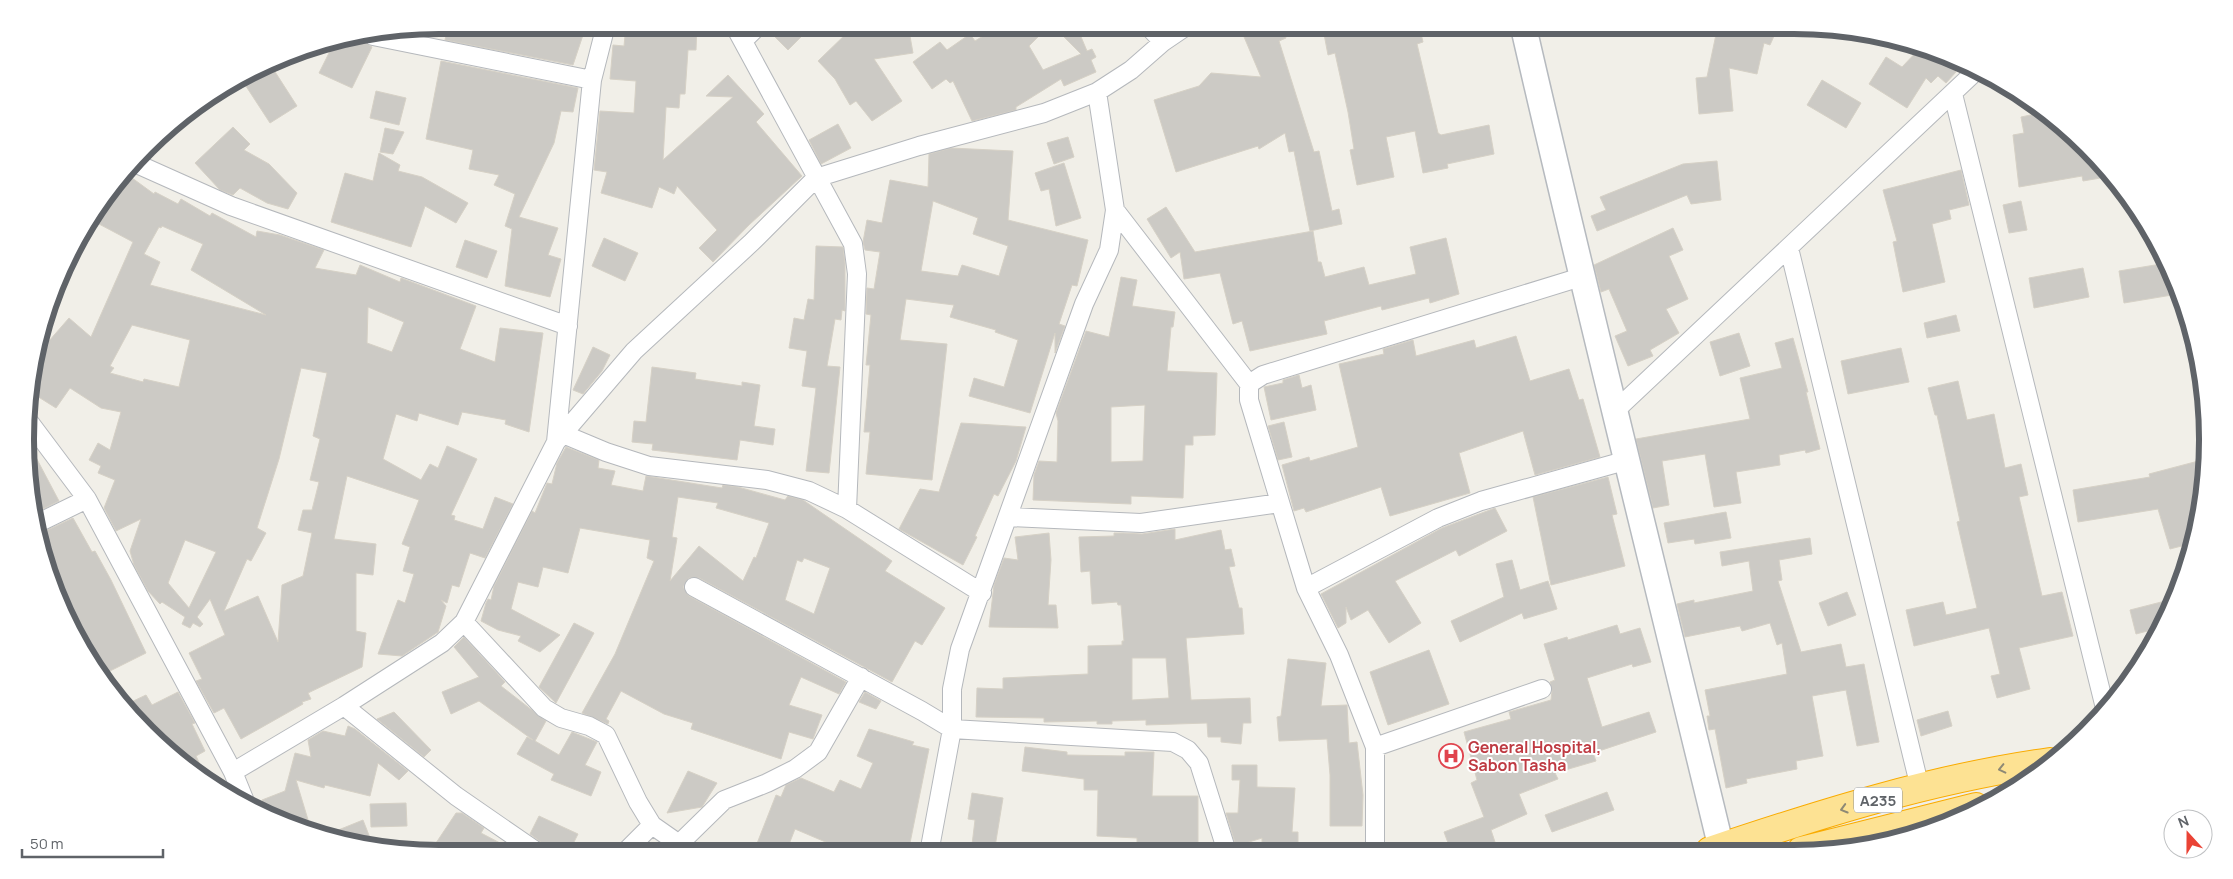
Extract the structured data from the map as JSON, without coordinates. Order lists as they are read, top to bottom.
{
  "streets": {
    "highway": ["A235"]
  },
  "places": {
    "hospital": ["General Hospital, Sabon Tasha"]
  },
  "scale_bar": "50 m",
  "north": "top"
}
